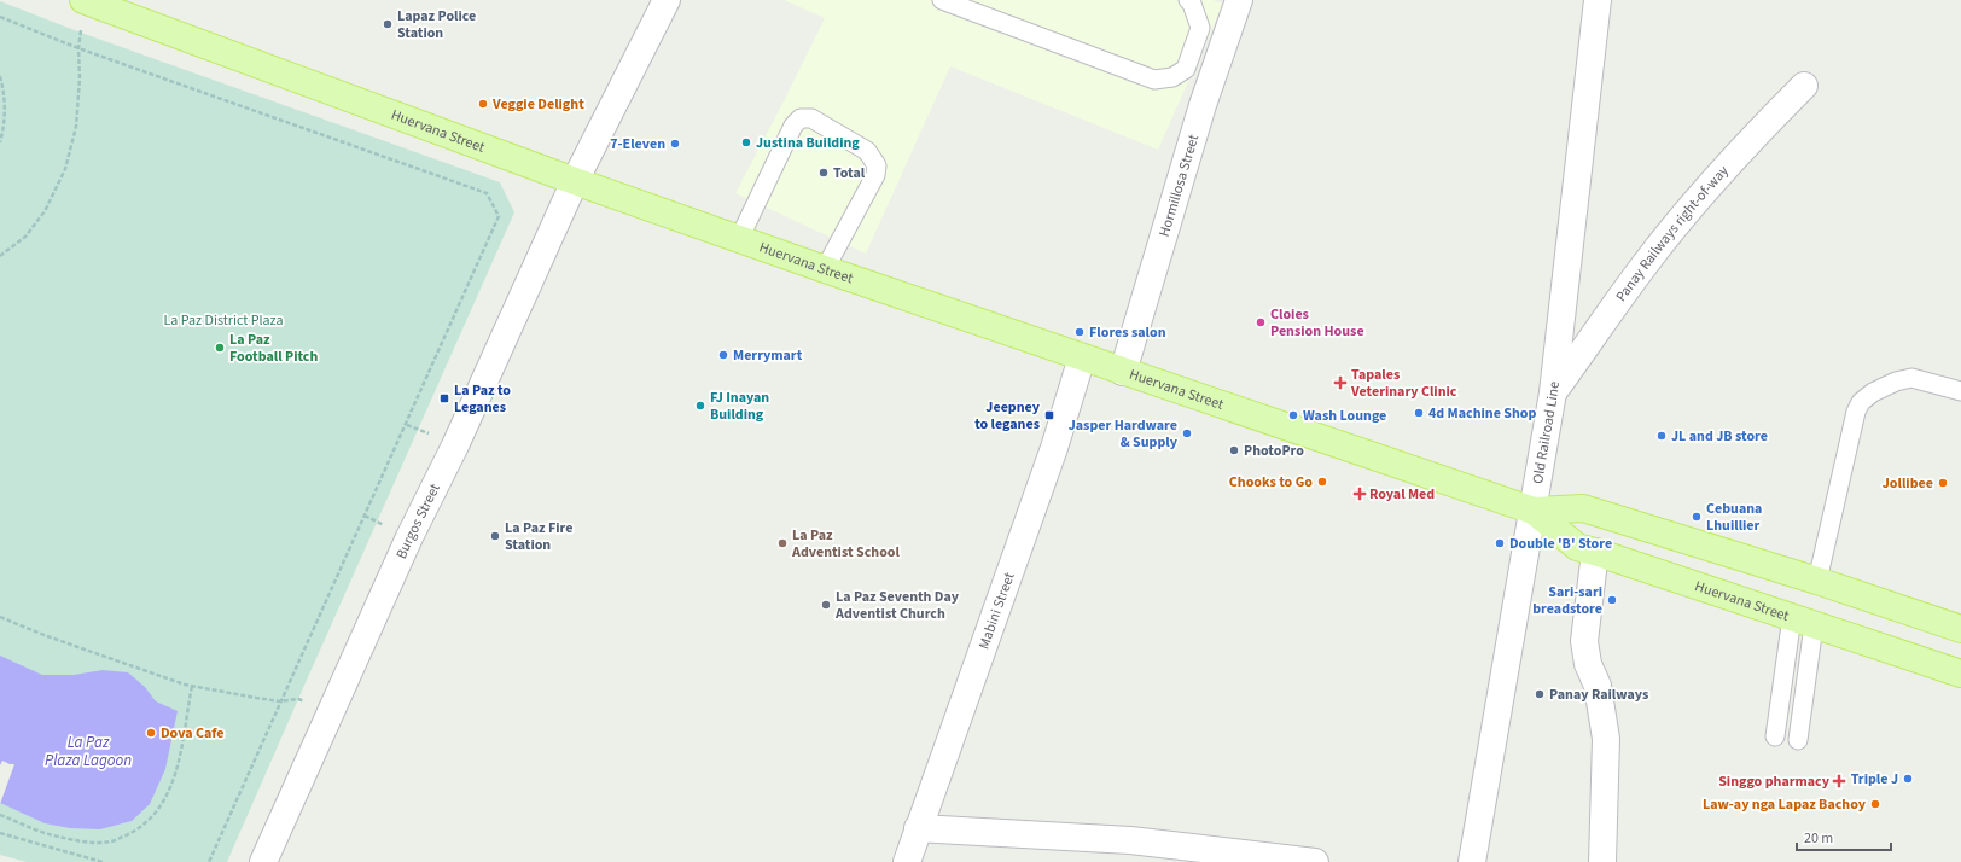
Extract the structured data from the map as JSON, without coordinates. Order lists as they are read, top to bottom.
{
  "streets": {
    "main road": ["Huervana Street"],
    "street": [
      "Hormillosa Street",
      "Panay Railways right-of-way",
      "Old Railroad Line",
      "Burgos Street",
      "Mabini Street"
    ]
  },
  "crossings": [
    ["Huervana Street", "Hormillosa Street"],
    ["Huervana Street", "Old Railroad Line"],
    ["Huervana Street", "Burgos Street"],
    ["Huervana Street", "Mabini Street"],
    ["Panay Railways right-of-way", "Old Railroad Line"]
  ],
  "water": ["La Paz Plaza Lagoon"],
  "parks": ["La Paz District Plaza"],
  "places": {
    "other": [
      "Lapaz Police Station",
      "Veggie Delight",
      "Justina Building",
      "7-Eleven",
      "Total",
      "Cloies Pension House",
      "Flores salon",
      "La Paz Football Pitch",
      "Merrymart",
      "FJ Inayan Building",
      "4d Machine Shop",
      "Wash Lounge",
      "Jasper Hardware & Supply",
      "JL and JB store",
      "PhotoPro",
      "Chooks to Go",
      "Jollibee",
      "Cebuana Lhuillier",
      "La Paz Fire Station",
      "La Paz Adventist School",
      "Double 'B' Store",
      "Sari-sari breadstore",
      "La Paz Seventh Day Adventist Church",
      "Panay Railways",
      "Dova Cafe",
      "Triple J",
      "Law-ay nga Lapaz Bachoy"
    ],
    "health": ["Tapales Veterinary Clinic", "Royal Med", "Singgo pharmacy"],
    "transit": ["La Paz to Leganes", "Jeepney to leganes"]
  },
  "scale_bar": "20 m"
}
